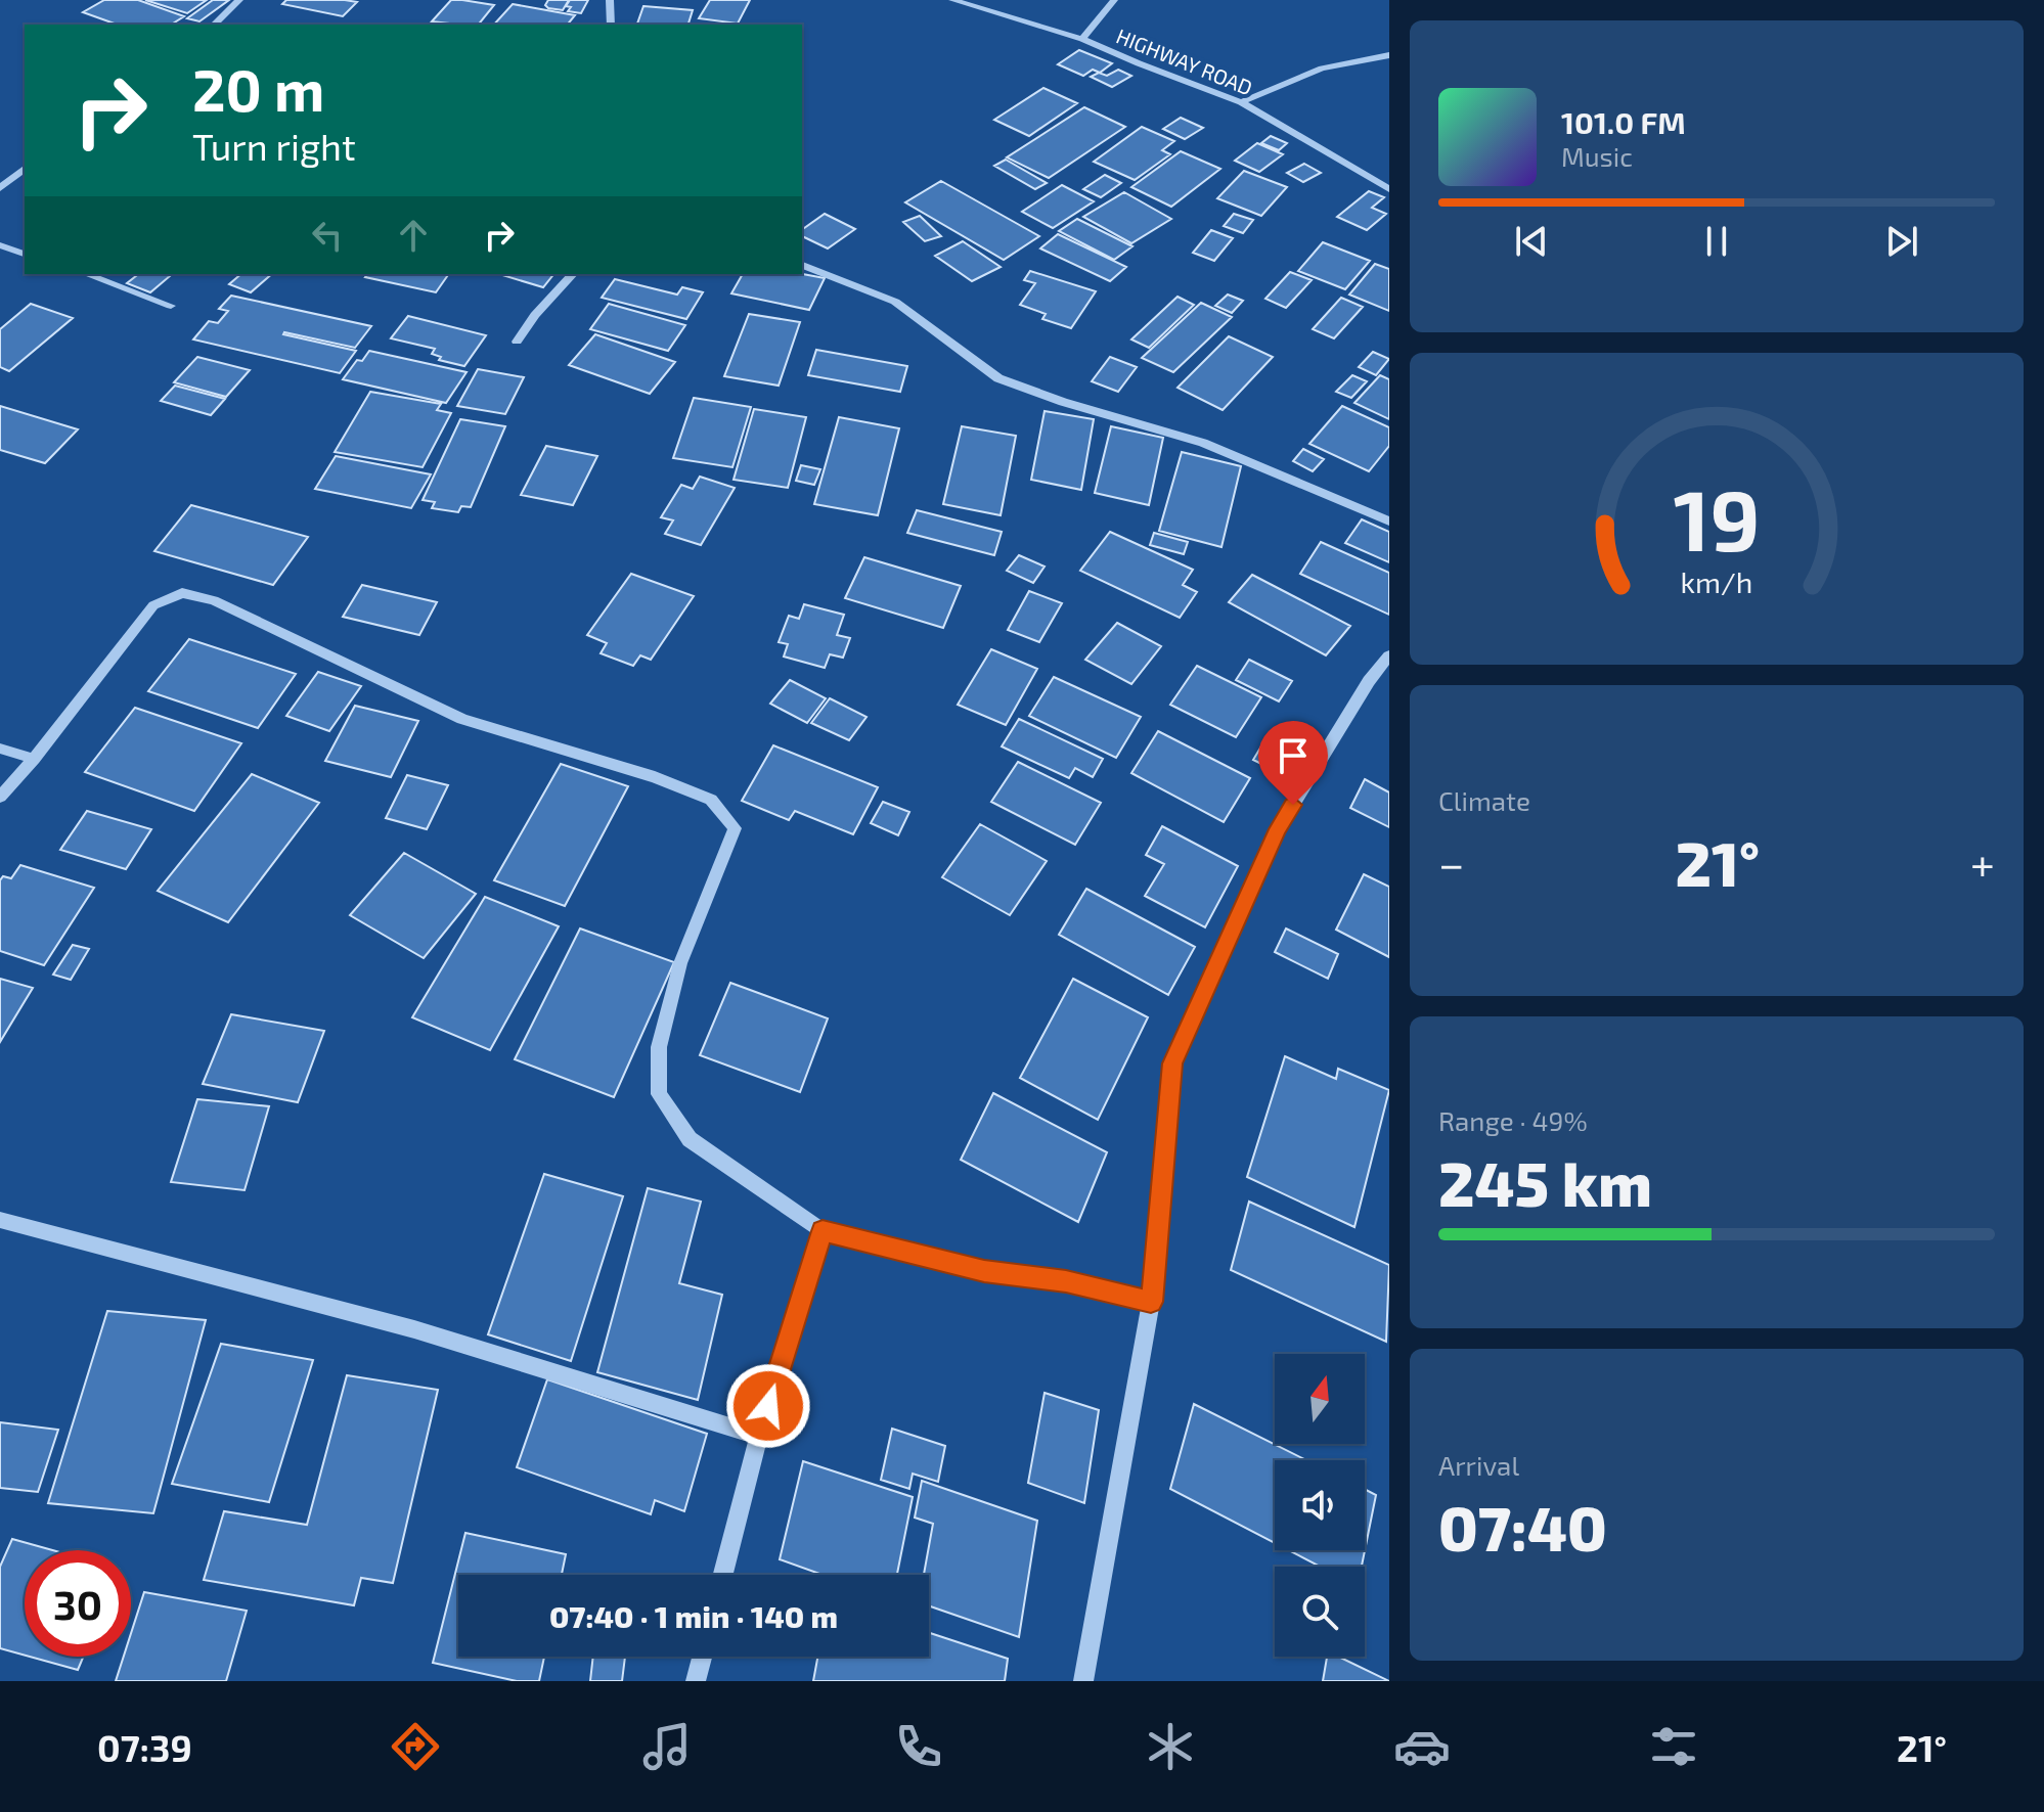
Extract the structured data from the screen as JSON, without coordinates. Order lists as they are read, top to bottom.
{
  "streets": {
    "street": ["HIGHWAY ROAD"]
  },
  "north": "top",
  "page": {
    "turn": ["20 m", "Turn right"],
    "song": ["101.0 FM", "Music"],
    "tile": [
      "Climate",
      ["Range · 49%", "245 km"],
      ["Arrival", "07:40"]
    ],
    "heat": ["−", "21°", "+"],
    "limit": "30",
    "trip": "07:40 · 1 min · 140 m",
    "tabs": ["07:39", "21°"],
    "gauge": ["19", "km/h"]
  }
}
